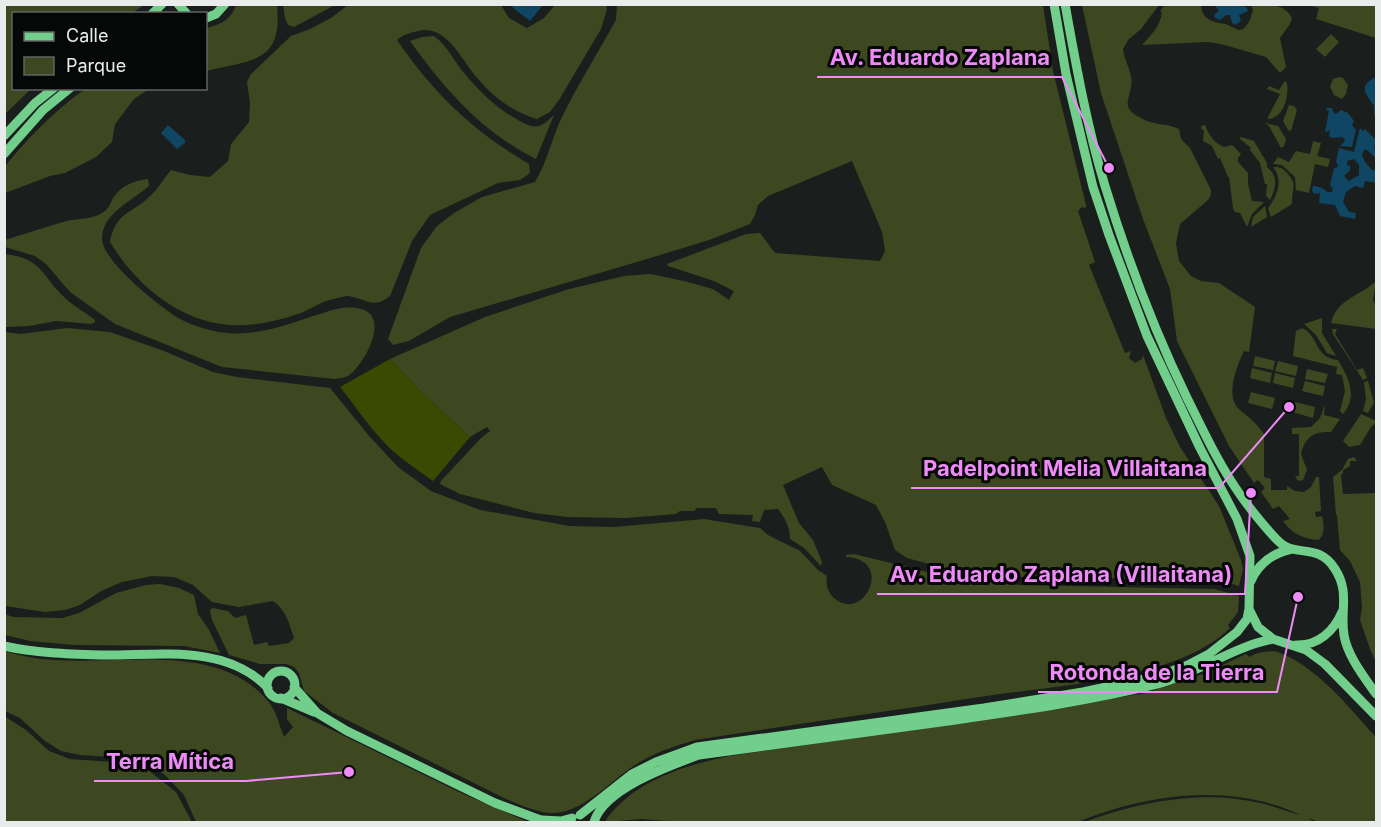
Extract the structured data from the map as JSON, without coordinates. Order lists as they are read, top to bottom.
{
  "places": [
    "Av. Eduardo Zaplana",
    "Padelpoint Melia Villaitana",
    "Av. Eduardo Zaplana (Villaitana)",
    "Rotonda de la Tierra",
    "Terra Mítica"
  ],
  "legend": ["Calle", "Parque"]
}
